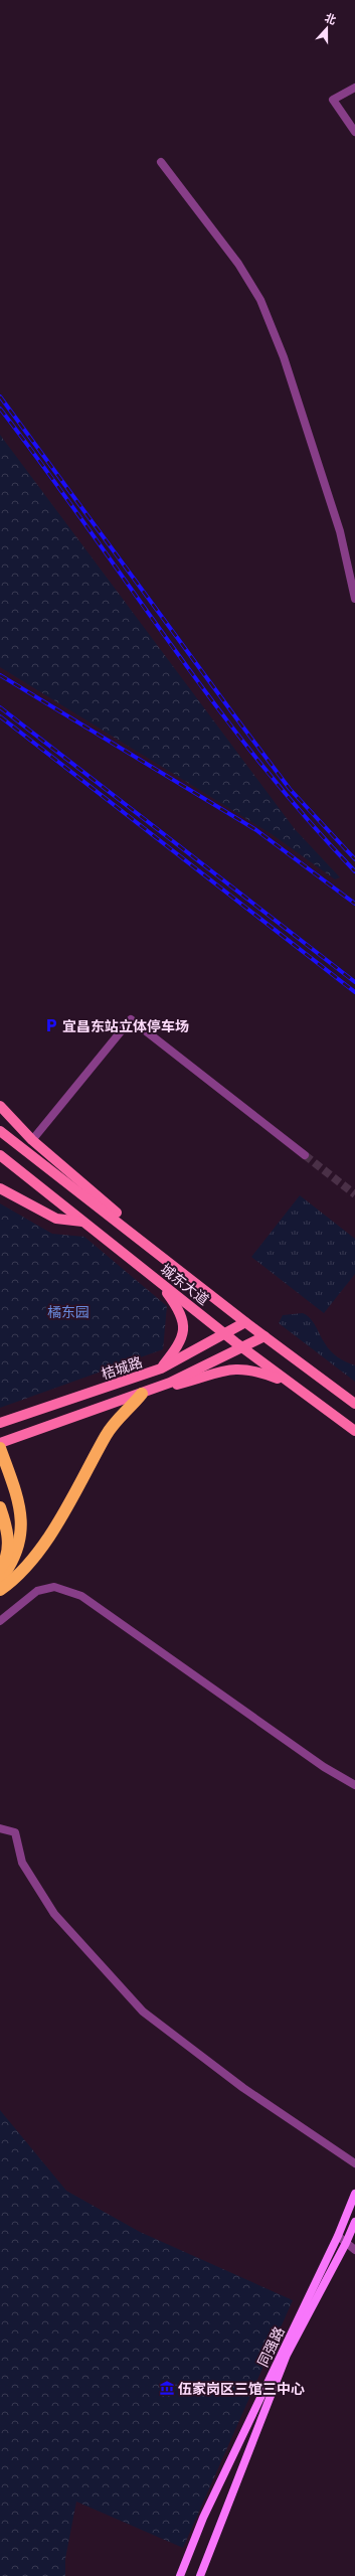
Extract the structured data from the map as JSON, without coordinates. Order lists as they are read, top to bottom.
{
  "streets": {
    "main road": ["城东大道", "桔城路", "同强路"]
  },
  "crossings": [
    ["城东大道", "桔城路"]
  ],
  "parks": ["橘东园"],
  "places": {
    "parking": ["宜昌东站立体停车场"],
    "museum": ["伍家岗区三馆三中心"]
  },
  "north": "top"
}
